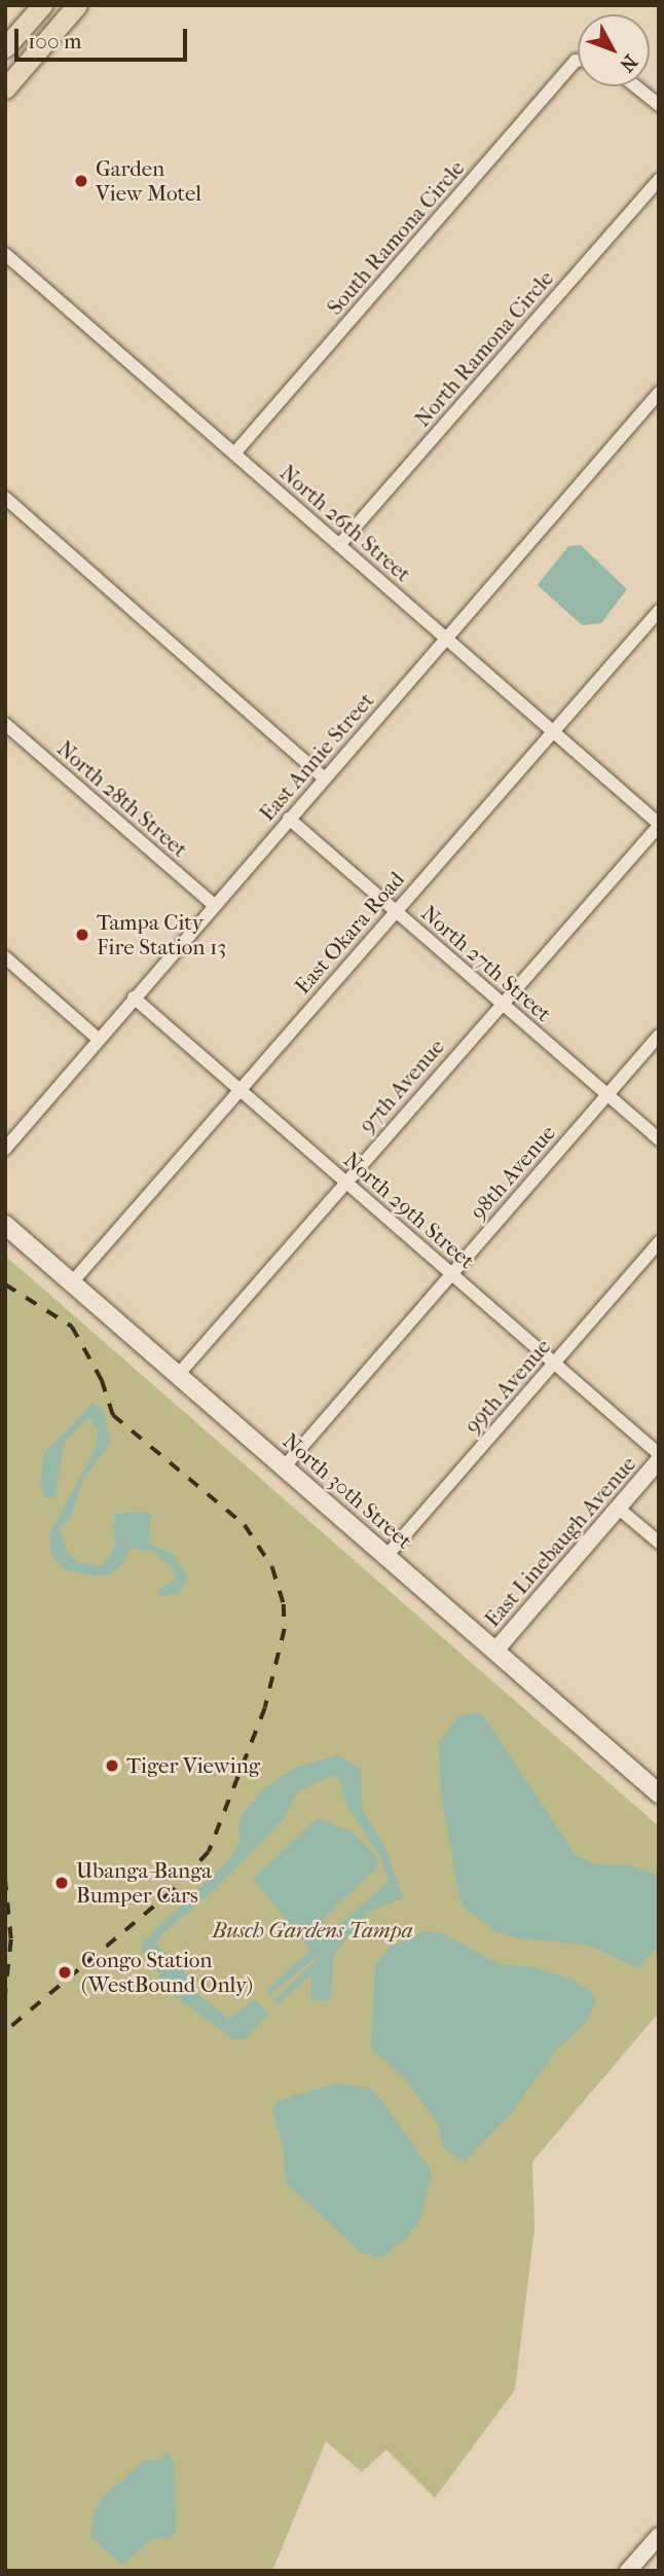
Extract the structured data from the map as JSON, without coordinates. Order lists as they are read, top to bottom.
{
  "streets": {
    "main road": ["North 30th Street"],
    "street": [
      "South Ramona Circle",
      "North Ramona Circle",
      "North 26th Street",
      "East Annie Street",
      "North 28th Street",
      "East Okara Road",
      "North 27th Street",
      "97th Avenue",
      "98th Avenue",
      "North 29th Street",
      "99th Avenue",
      "East Linebaugh Avenue"
    ]
  },
  "crossings": [
    ["South Ramona Circle", "North 26th Street"],
    ["North Ramona Circle", "North 26th Street"],
    ["North 26th Street", "East Annie Street"],
    ["North 26th Street", "East Okara Road"],
    ["North 26th Street", "97th Avenue"],
    ["East Annie Street", "North 28th Street"],
    ["East Annie Street", "North 27th Street"],
    ["East Annie Street", "North 29th Street"],
    ["East Okara Road", "North 27th Street"],
    ["East Okara Road", "North 29th Street"],
    ["East Okara Road", "North 30th Street"],
    ["North 27th Street", "97th Avenue"],
    ["North 27th Street", "98th Avenue"],
    ["97th Avenue", "North 29th Street"],
    ["97th Avenue", "North 30th Street"],
    ["98th Avenue", "North 29th Street"],
    ["98th Avenue", "North 30th Street"],
    ["North 29th Street", "99th Avenue"],
    ["99th Avenue", "North 30th Street"],
    ["North 30th Street", "East Linebaugh Avenue"]
  ],
  "parks": ["Busch Gardens Tampa"],
  "places": [
    "Garden View Motel",
    "Tampa City Fire Station 13",
    "Tiger Viewing",
    "Ubanga-Banga Bumper Cars",
    "Congo Station (WestBound Only)"
  ],
  "scale_bar": "100 m",
  "north": "bottom right"
}
